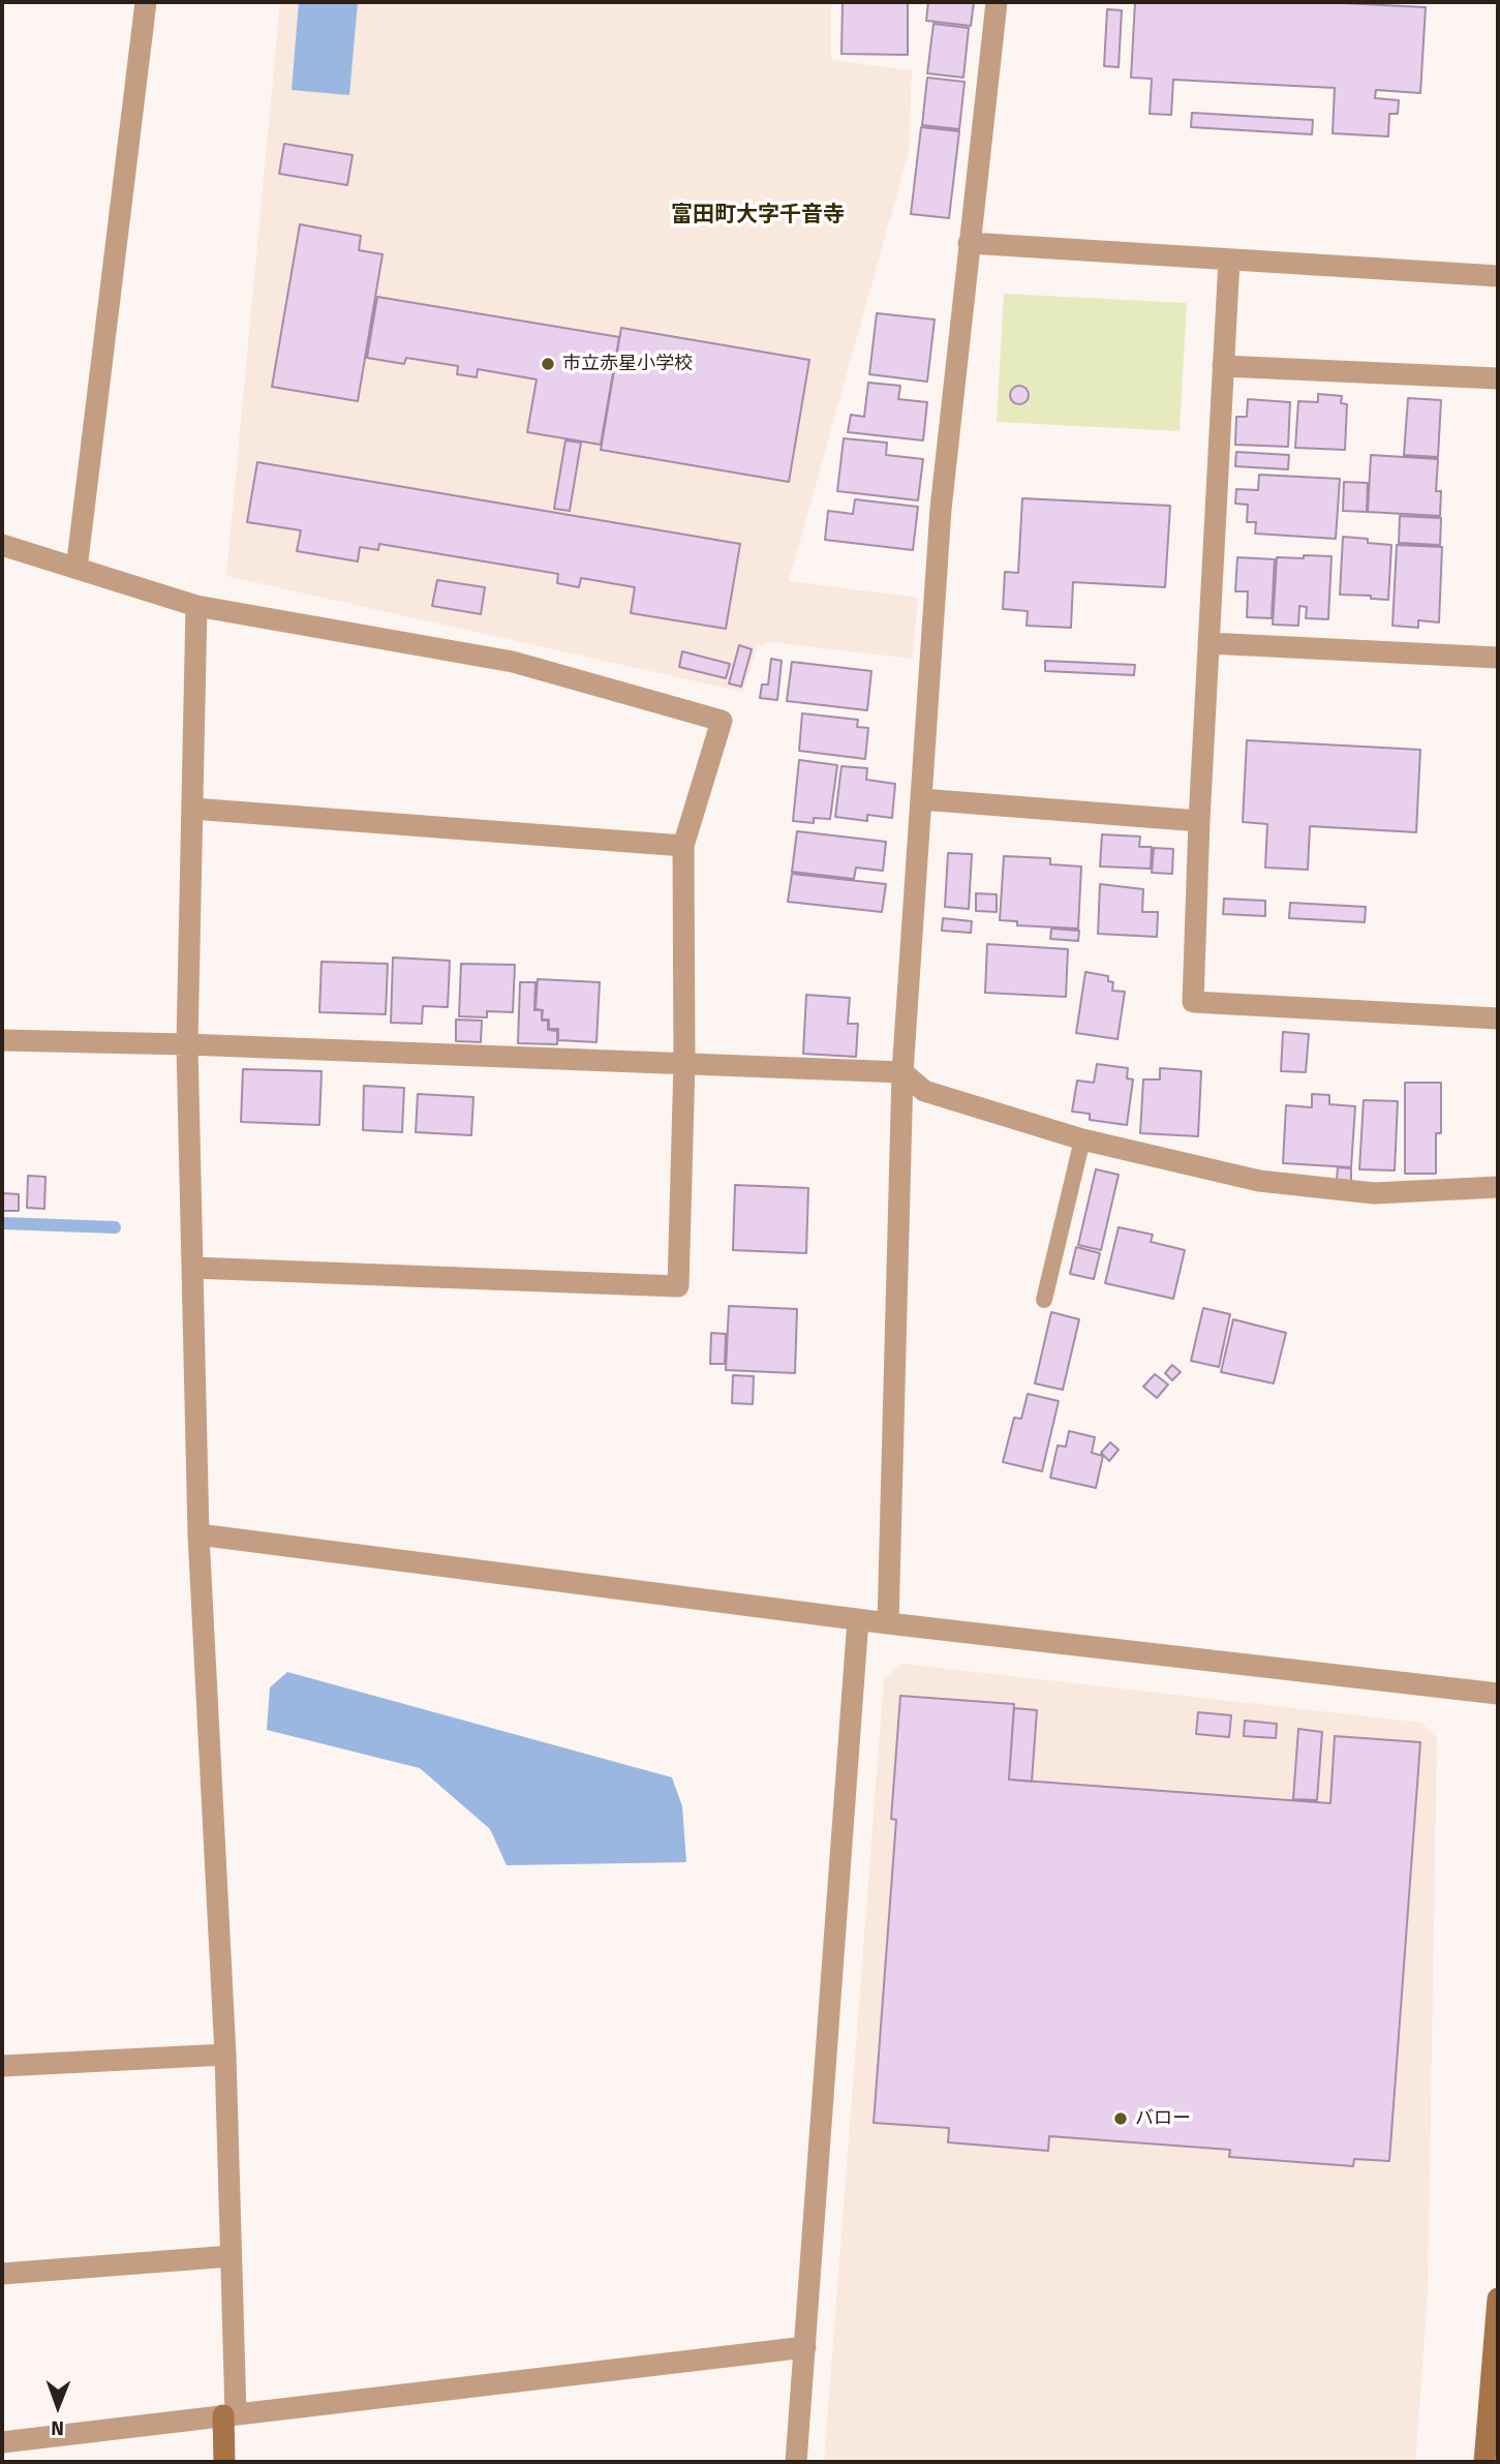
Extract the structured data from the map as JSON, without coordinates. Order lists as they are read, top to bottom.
{
  "districts": ["富田町大字千音寺"],
  "places": ["市立赤星小学校", "バロー"],
  "north": "bottom"
}
